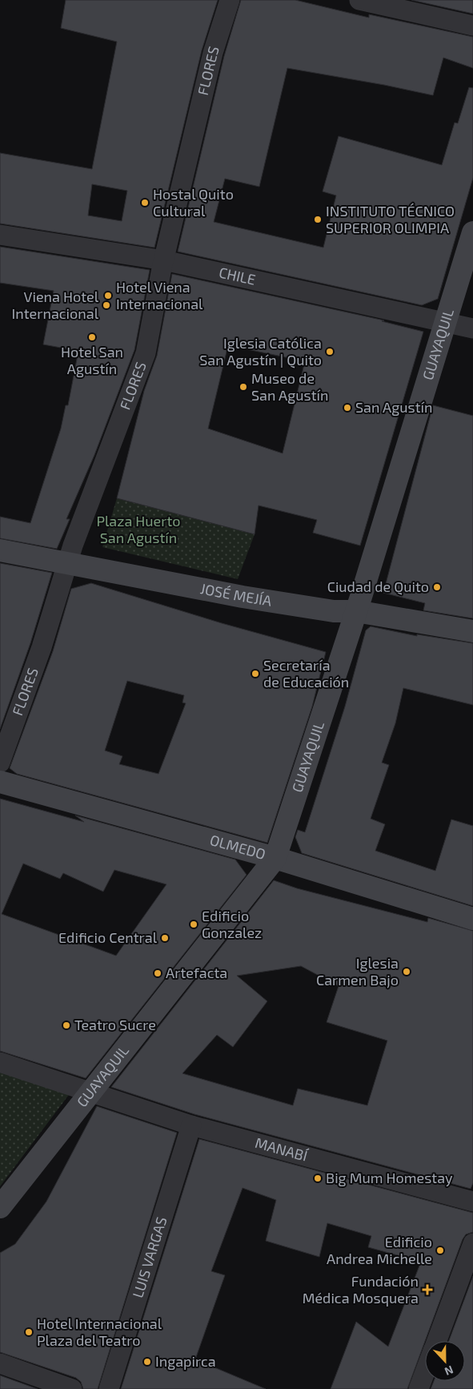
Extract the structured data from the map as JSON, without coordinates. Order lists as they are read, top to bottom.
{
  "streets": {
    "street": [
      "FLORES",
      "CHILE",
      "GUAYAQUIL",
      "JOSÉ MEJÍA",
      "OLMEDO",
      "MANABÍ",
      "LUIS VARGAS"
    ]
  },
  "crossings": [
    ["FLORES", "CHILE"],
    ["FLORES", "JOSÉ MEJÍA"],
    ["CHILE", "GUAYAQUIL"],
    ["GUAYAQUIL", "JOSÉ MEJÍA"],
    ["GUAYAQUIL", "OLMEDO"],
    ["GUAYAQUIL", "MANABÍ"],
    ["MANABÍ", "LUIS VARGAS"]
  ],
  "parks": ["Plaza Huerto San Agustín"],
  "places": {
    "other": [
      "Hostal Quito Cultural",
      "INSTITUTO TÉCNICO SUPERIOR OLIMPIA",
      "Hotel Viena Internacional",
      "Viena Hotel Internacional",
      "Hotel San Agustín",
      "Iglesia Católica San Agustín | Quito",
      "Museo de San Agustín",
      "San Agustín",
      "Ciudad de Quito",
      "Secretaría de Educación",
      "Edificio Gonzalez",
      "Edificio Central",
      "Iglesia Carmen Bajo",
      "Artefacta",
      "Teatro Sucre",
      "Big Mum Homestay",
      "Edificio Andrea Michelle",
      "Hotel Internacional Plaza del Teatro",
      "Ingapirca"
    ],
    "health": ["Fundación Médica Mosquera"]
  },
  "north": "bottom"
}
